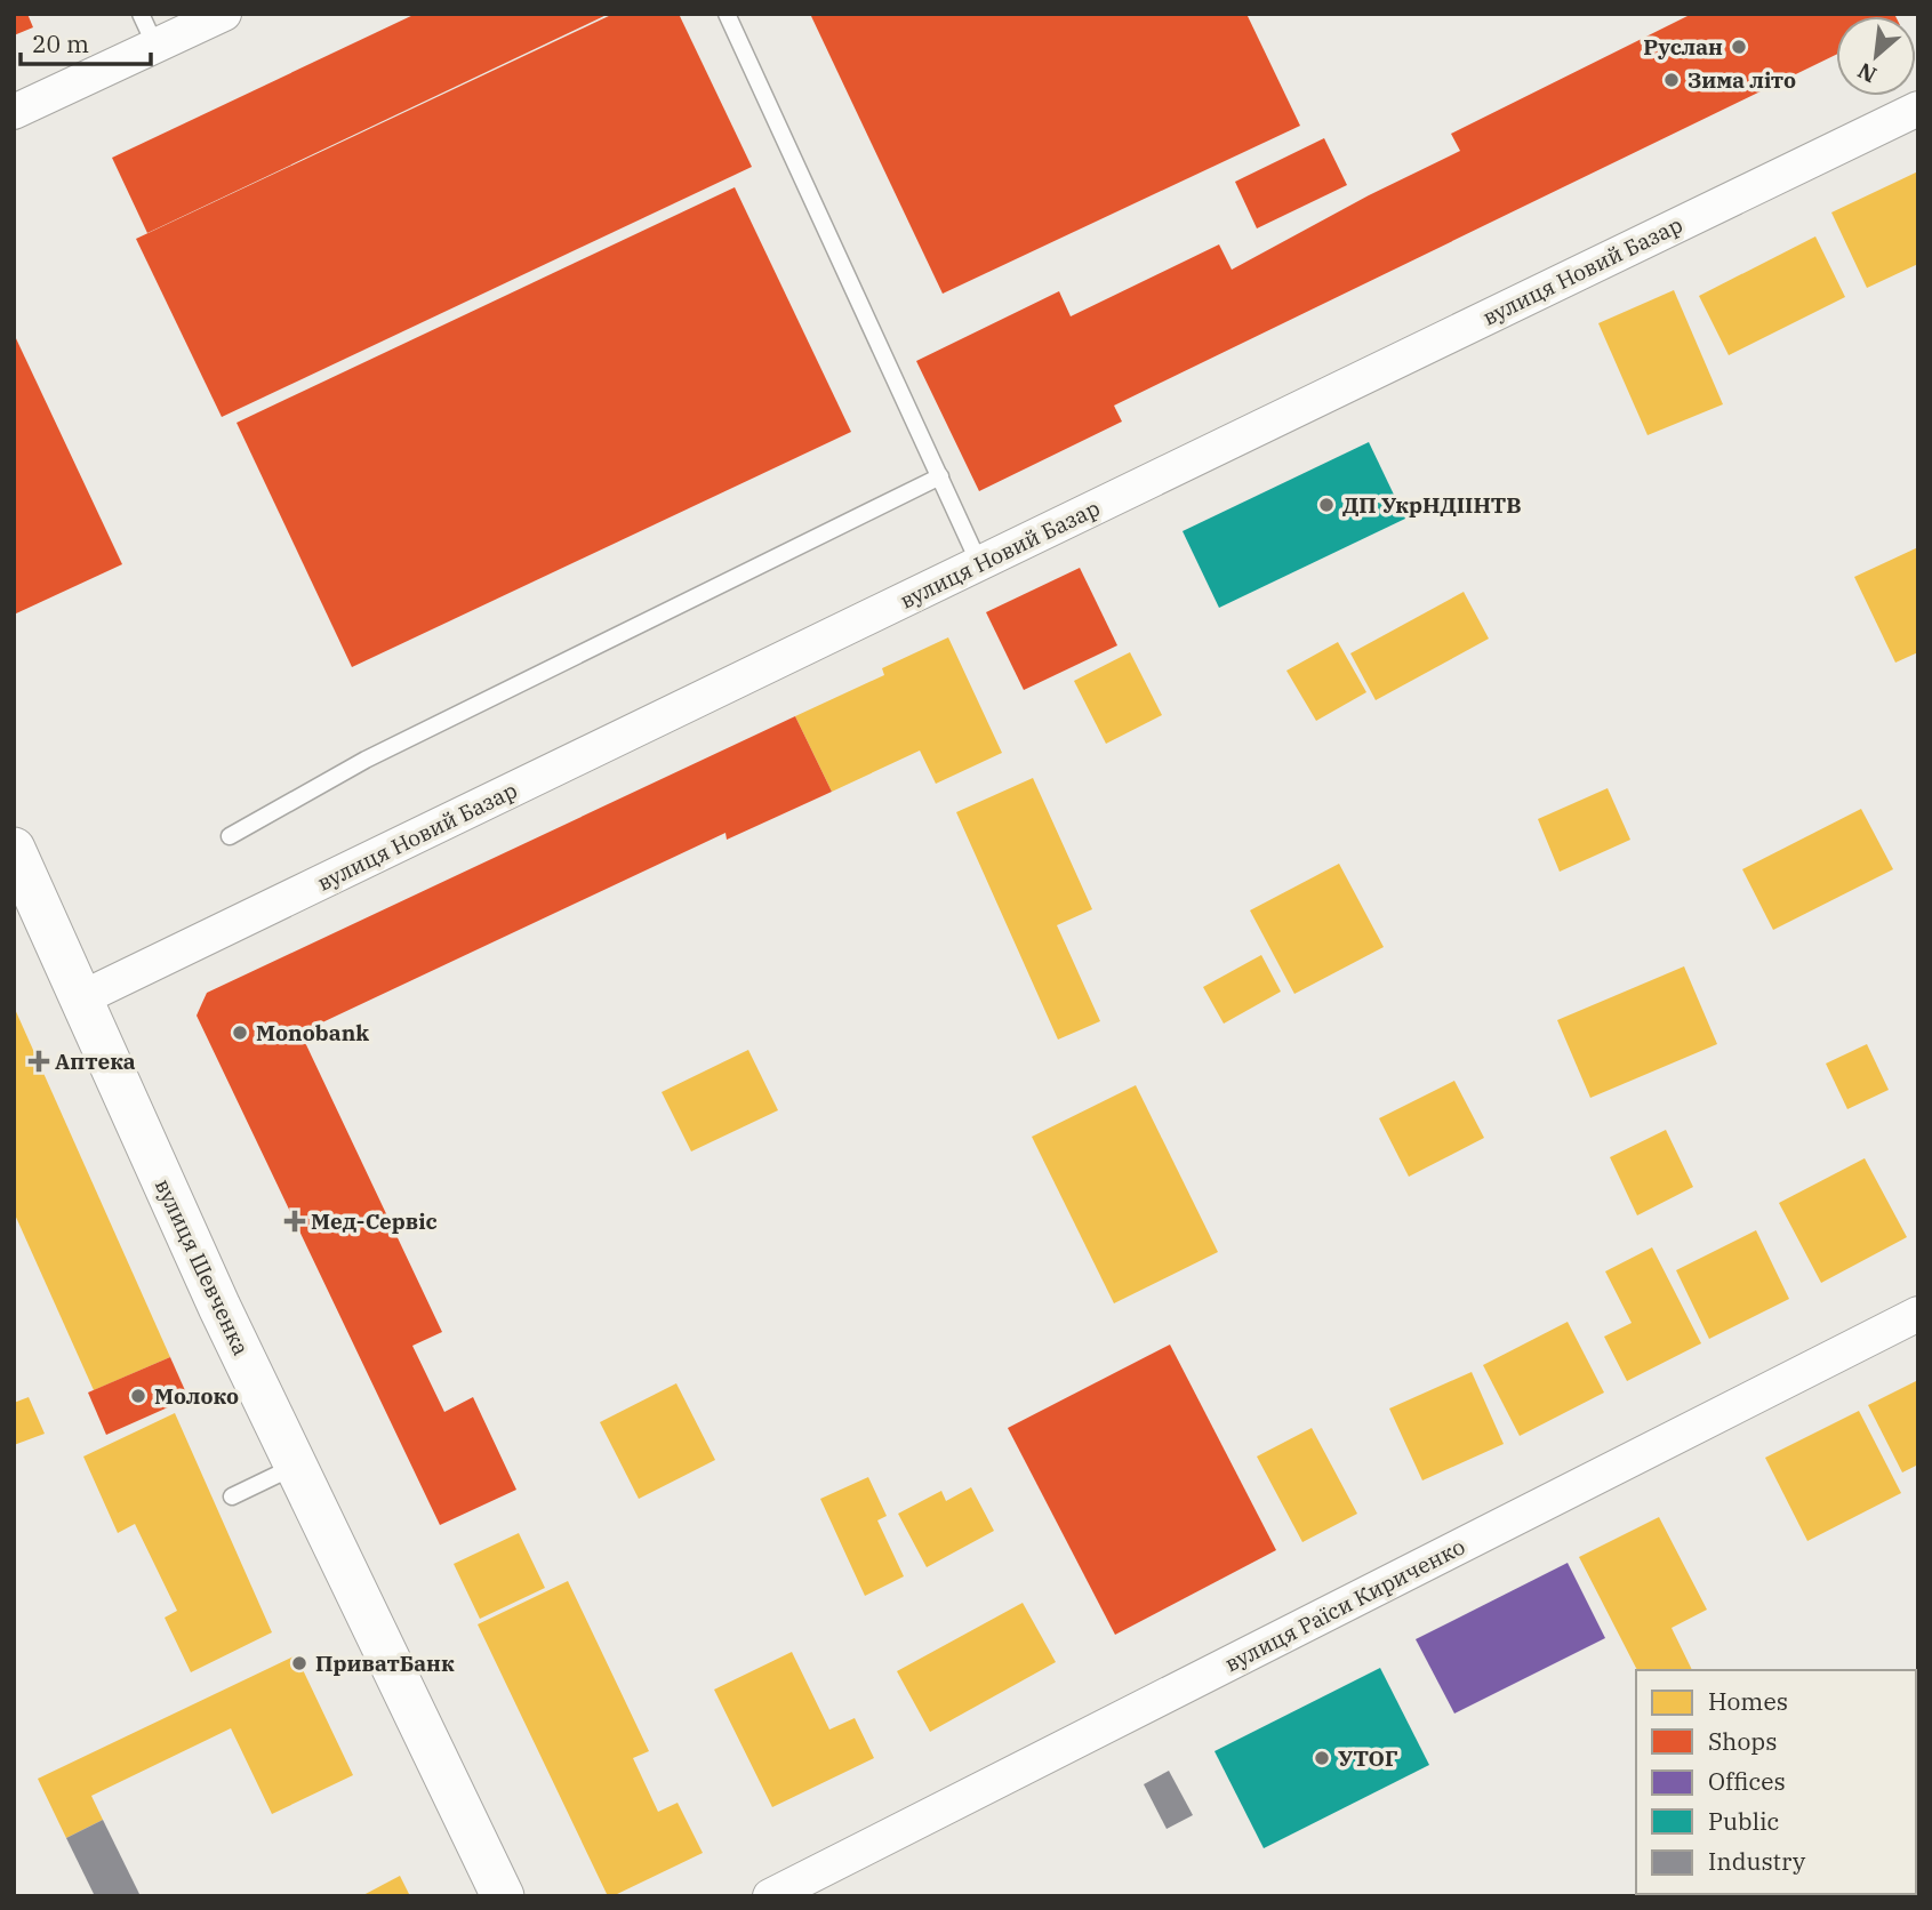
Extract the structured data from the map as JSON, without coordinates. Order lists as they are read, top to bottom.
{
  "streets": {
    "street": ["вулиця Новий Базар", "вулиця Шевченка", "вулиця Раїси Кириченко"]
  },
  "crossings": [
    ["вулиця Новий Базар", "вулиця Шевченка"]
  ],
  "places": {
    "other": [
      "Руслан",
      "Зима літо",
      "ДП УкрНДІІНТВ",
      "Monobank",
      "Молоко",
      "ПриватБанк",
      "УТОГ"
    ],
    "health": ["Аптека", "Мед-Сервіс"]
  },
  "legend": [
    "Homes",
    "Shops",
    "Offices",
    "Public",
    "Industry"
  ],
  "scale_bar": "20 m",
  "north": "bottom left"
}
